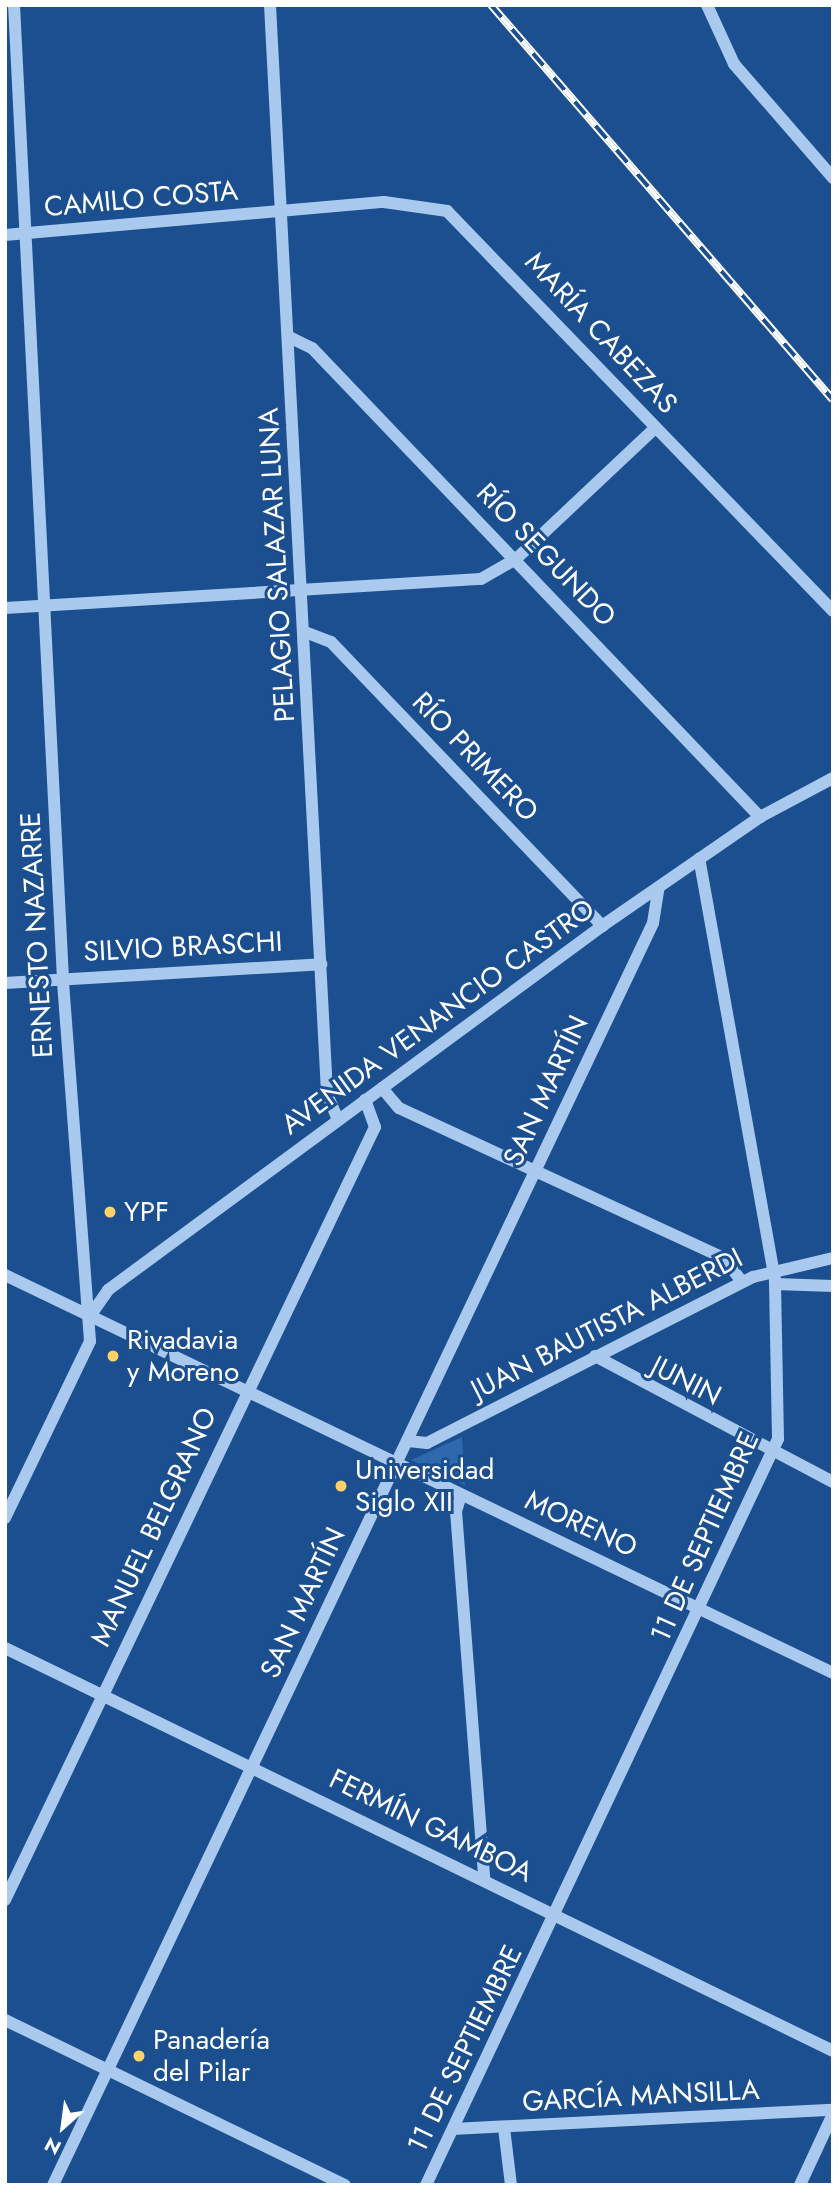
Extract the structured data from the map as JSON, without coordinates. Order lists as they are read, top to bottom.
{
  "streets": {
    "street": [
      "CAMILO COSTA",
      "MARÍA CABEZAS",
      "RÍO SEGUNDO",
      "PELAGIO SALAZAR LUNA",
      "RÍO PRIMERO",
      "ERNESTO NAZARRE",
      "SILVIO BRASCHI",
      "AVENIDA VENANCIO CASTRO",
      "SAN MARTÍN",
      "JUAN BAUTISTA ALBERDI",
      "JUNIN",
      "MORENO",
      "MANUEL BELGRANO",
      "11 DE SEPTIEMBRE",
      "FERMÍN GAMBOA",
      "GARCÍA MANSILLA"
    ]
  },
  "crossings": [
    ["CAMILO COSTA", "MARÍA CABEZAS"],
    ["CAMILO COSTA", "PELAGIO SALAZAR LUNA"],
    ["CAMILO COSTA", "ERNESTO NAZARRE"],
    ["MARÍA CABEZAS", "PELAGIO SALAZAR LUNA"],
    ["RÍO SEGUNDO", "PELAGIO SALAZAR LUNA"],
    ["RÍO SEGUNDO", "AVENIDA VENANCIO CASTRO"],
    ["PELAGIO SALAZAR LUNA", "RÍO PRIMERO"],
    ["PELAGIO SALAZAR LUNA", "SILVIO BRASCHI"],
    ["PELAGIO SALAZAR LUNA", "AVENIDA VENANCIO CASTRO"],
    ["RÍO PRIMERO", "AVENIDA VENANCIO CASTRO"],
    ["ERNESTO NAZARRE", "SILVIO BRASCHI"],
    ["ERNESTO NAZARRE", "AVENIDA VENANCIO CASTRO"],
    ["ERNESTO NAZARRE", "MORENO"],
    ["AVENIDA VENANCIO CASTRO", "SAN MARTÍN"],
    ["AVENIDA VENANCIO CASTRO", "MORENO"],
    ["AVENIDA VENANCIO CASTRO", "MANUEL BELGRANO"],
    ["AVENIDA VENANCIO CASTRO", "11 DE SEPTIEMBRE"],
    ["SAN MARTÍN", "JUAN BAUTISTA ALBERDI"],
    ["SAN MARTÍN", "MORENO"],
    ["SAN MARTÍN", "FERMÍN GAMBOA"],
    ["JUAN BAUTISTA ALBERDI", "JUNIN"],
    ["JUAN BAUTISTA ALBERDI", "11 DE SEPTIEMBRE"],
    ["JUNIN", "11 DE SEPTIEMBRE"],
    ["MORENO", "MANUEL BELGRANO"],
    ["MORENO", "11 DE SEPTIEMBRE"],
    ["MANUEL BELGRANO", "FERMÍN GAMBOA"],
    ["11 DE SEPTIEMBRE", "FERMÍN GAMBOA"],
    ["11 DE SEPTIEMBRE", "GARCÍA MANSILLA"]
  ],
  "places": [
    "YPF",
    "Rivadavia y Moreno",
    "Universidad Siglo XII",
    "Panadería del Pilar"
  ],
  "north": "bottom left"
}
